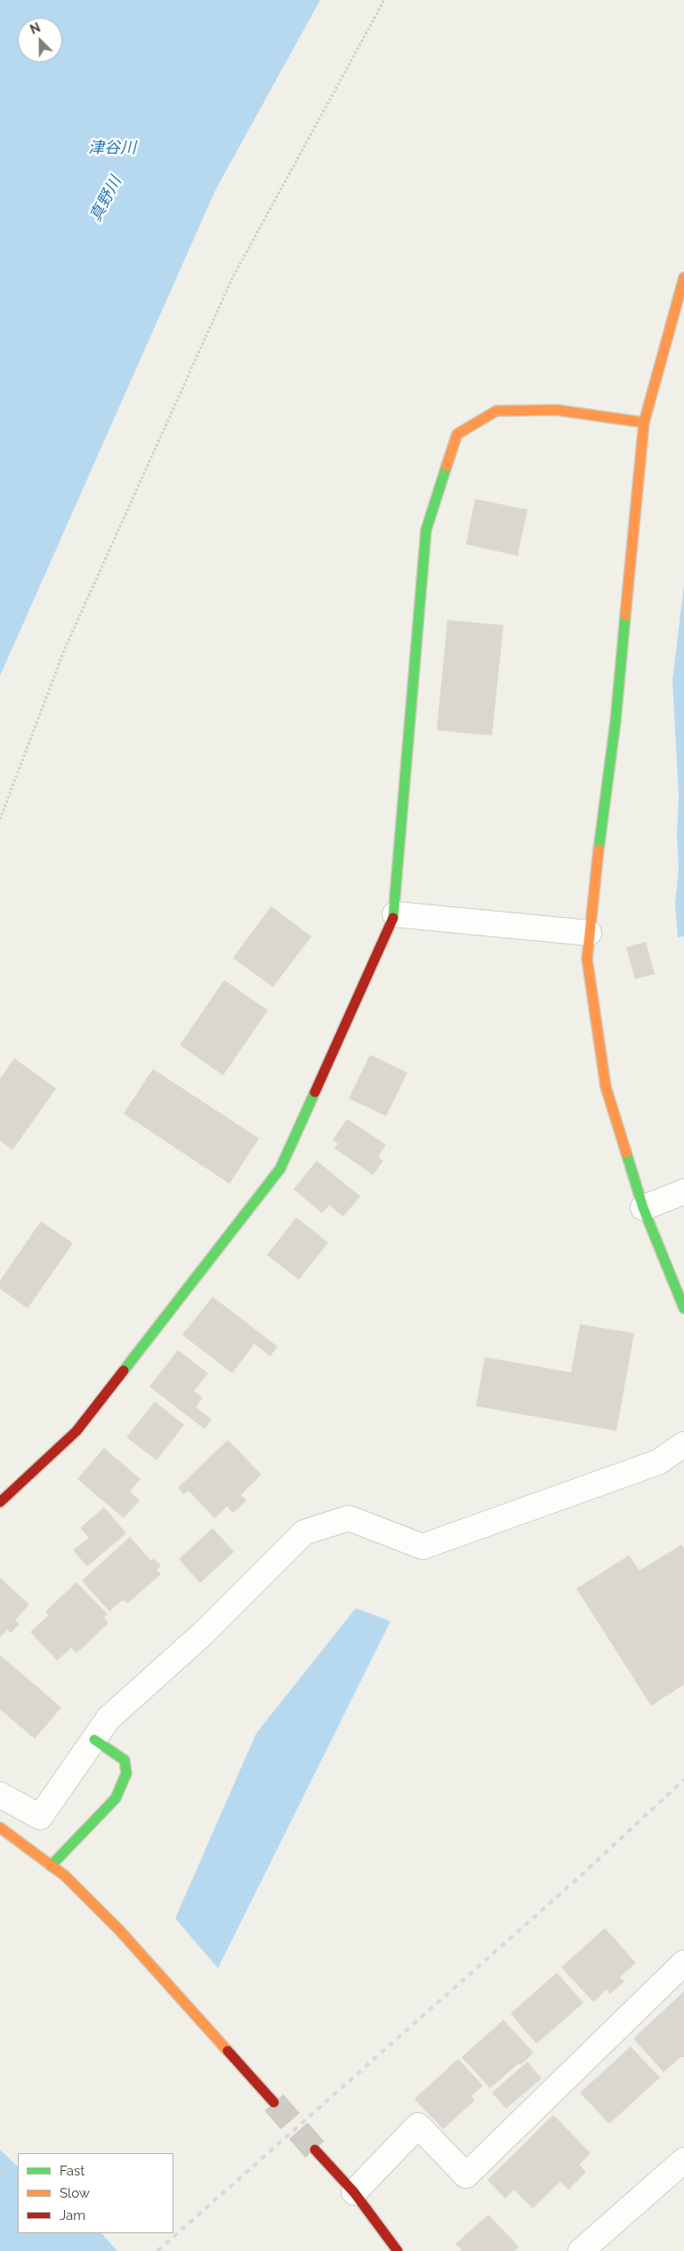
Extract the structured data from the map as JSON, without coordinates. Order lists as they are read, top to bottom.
{
  "water": ["津谷川", "真野川"],
  "legend": ["Fast", "Slow", "Jam"],
  "north": "top left"
}
